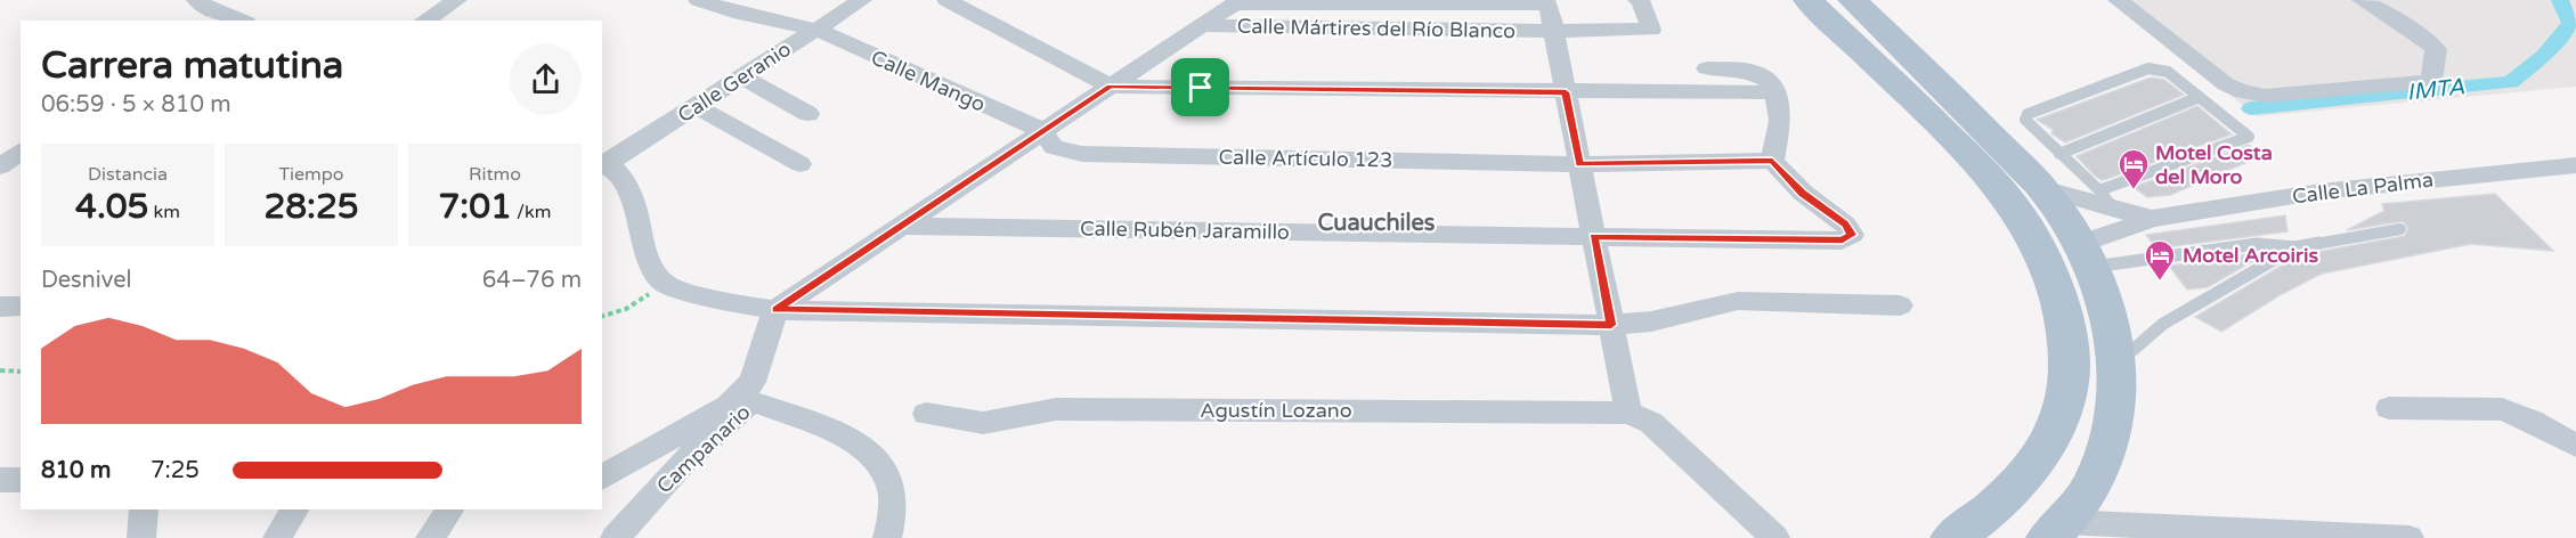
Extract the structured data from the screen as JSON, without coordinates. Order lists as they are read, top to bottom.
{
  "streets": {
    "street": [
      "Calle Mártires del Río Blanco",
      "Calle Mango",
      "Calle Geranio",
      "Calle Artículo 123",
      "Calle La Palma",
      "Calle Rubén Jaramillo",
      "Agustín Lozano",
      "Campanario"
    ]
  },
  "crossings": [
    ["Calle Mango", "Calle Geranio"],
    ["Calle Mango", "Calle Artículo 123"],
    ["Calle Artículo 123", "Calle Rubén Jaramillo"]
  ],
  "districts": ["Cuauchiles"],
  "water": ["IMTA"],
  "places": {
    "hotel": ["Motel Costa del Moro", "Motel Arcoiris"]
  },
  "page": {
    "heading": ["Carrera matutina", "06:59 · 5 × 810 m"],
    "stats": [
      ["Distancia", "4.05 km"],
      ["Tiempo", "28:25"],
      ["Ritmo", "7:01 /km"]
    ],
    "chart": ["Desnivel", "64–76 m"],
    "list": [
      {
        "name": "810 m",
        "note": "7:25"
      }
    ]
  }
}
